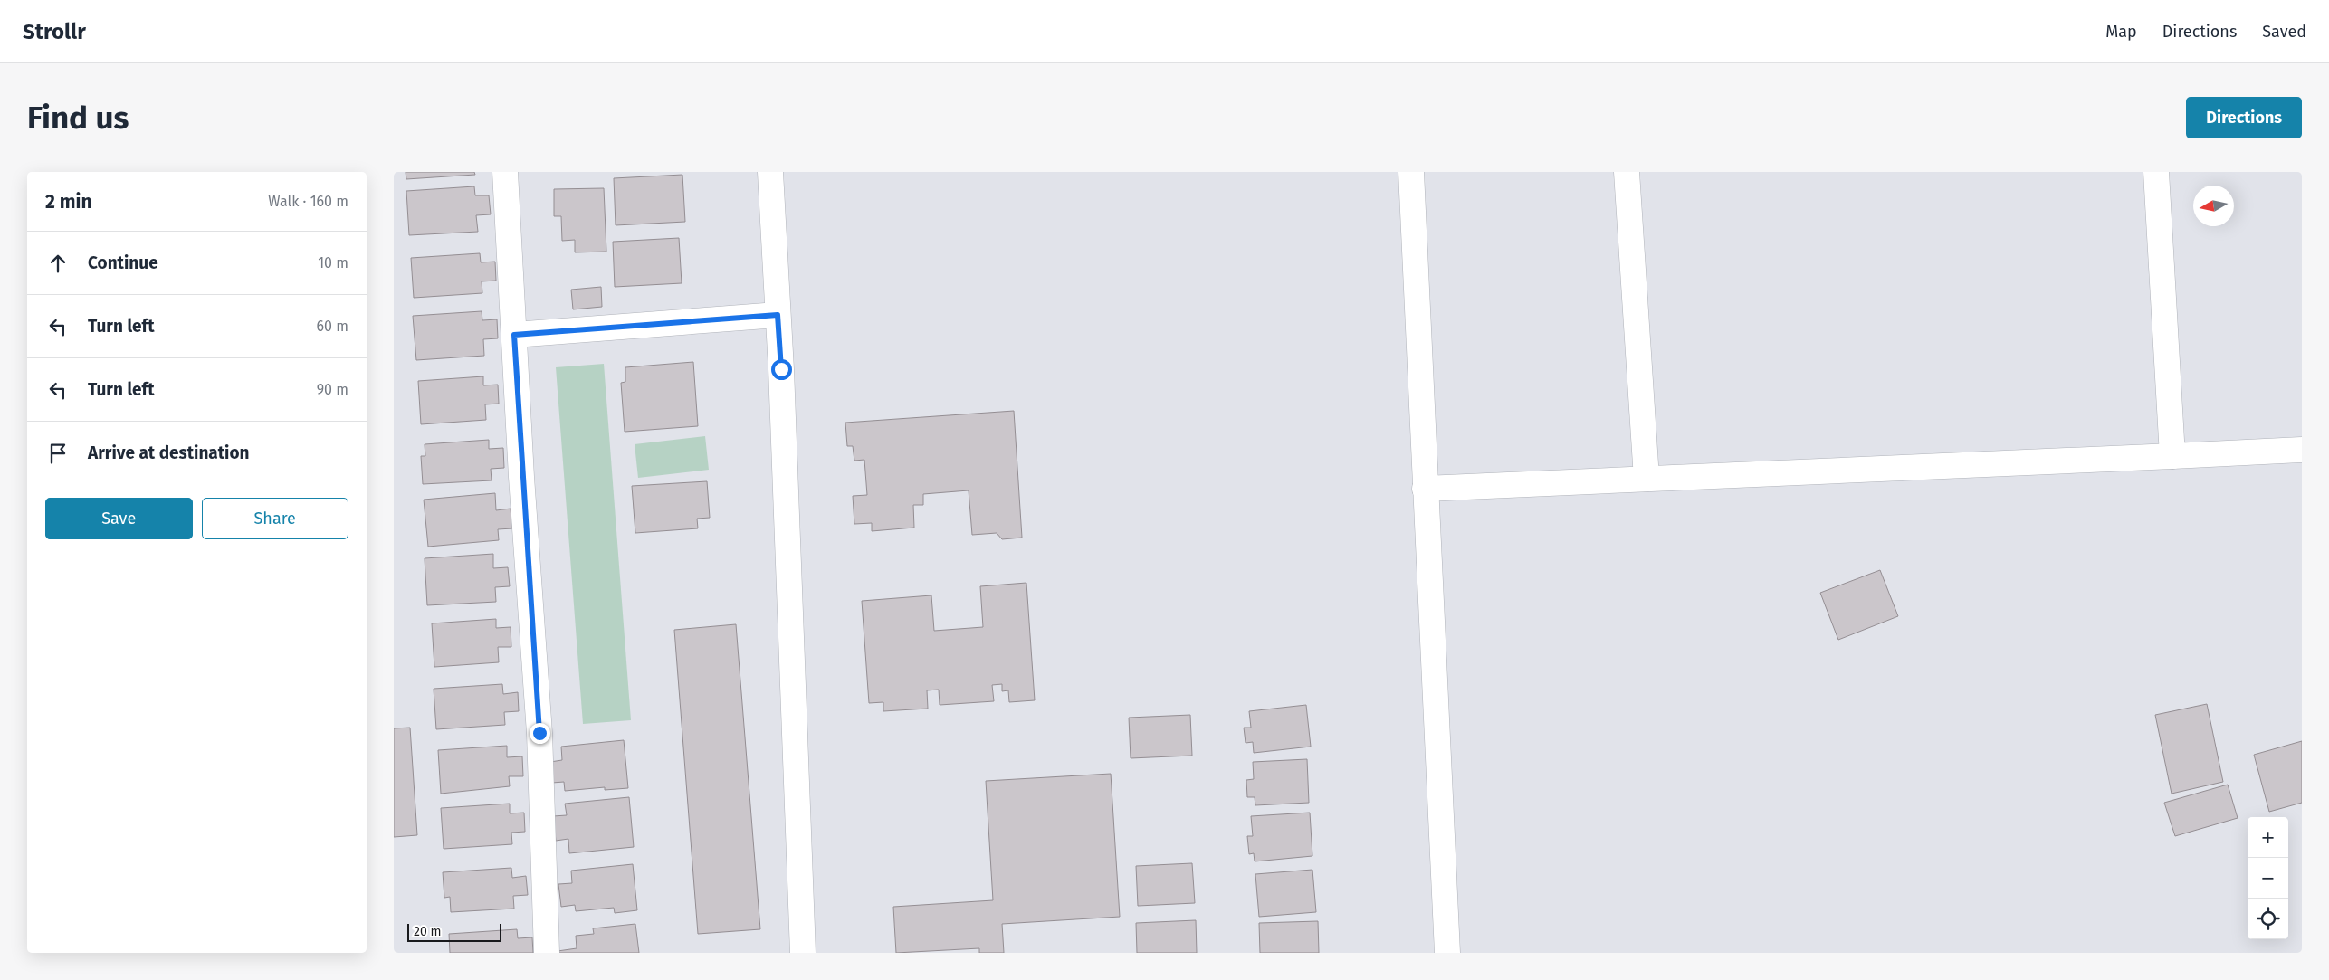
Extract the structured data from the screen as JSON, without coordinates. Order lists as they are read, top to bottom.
{
  "scale_bar": "20 m",
  "north": "left",
  "page": {
    "header": "Strollr",
    "nav": ["Map", "Directions", "Saved"],
    "buttons": [
      "Directions",
      ["Save", "Share"]
    ],
    "title": "Find us",
    "heading": ["2 min", "Walk · 160 m"],
    "list": [
      ["Continue", "10 m"],
      ["Turn left", "60 m"],
      ["Turn left", "90 m"],
      "Arrive at destination"
    ],
    "map_buttons": ["+", "−"],
    "scale": "20 m"
  }
}
